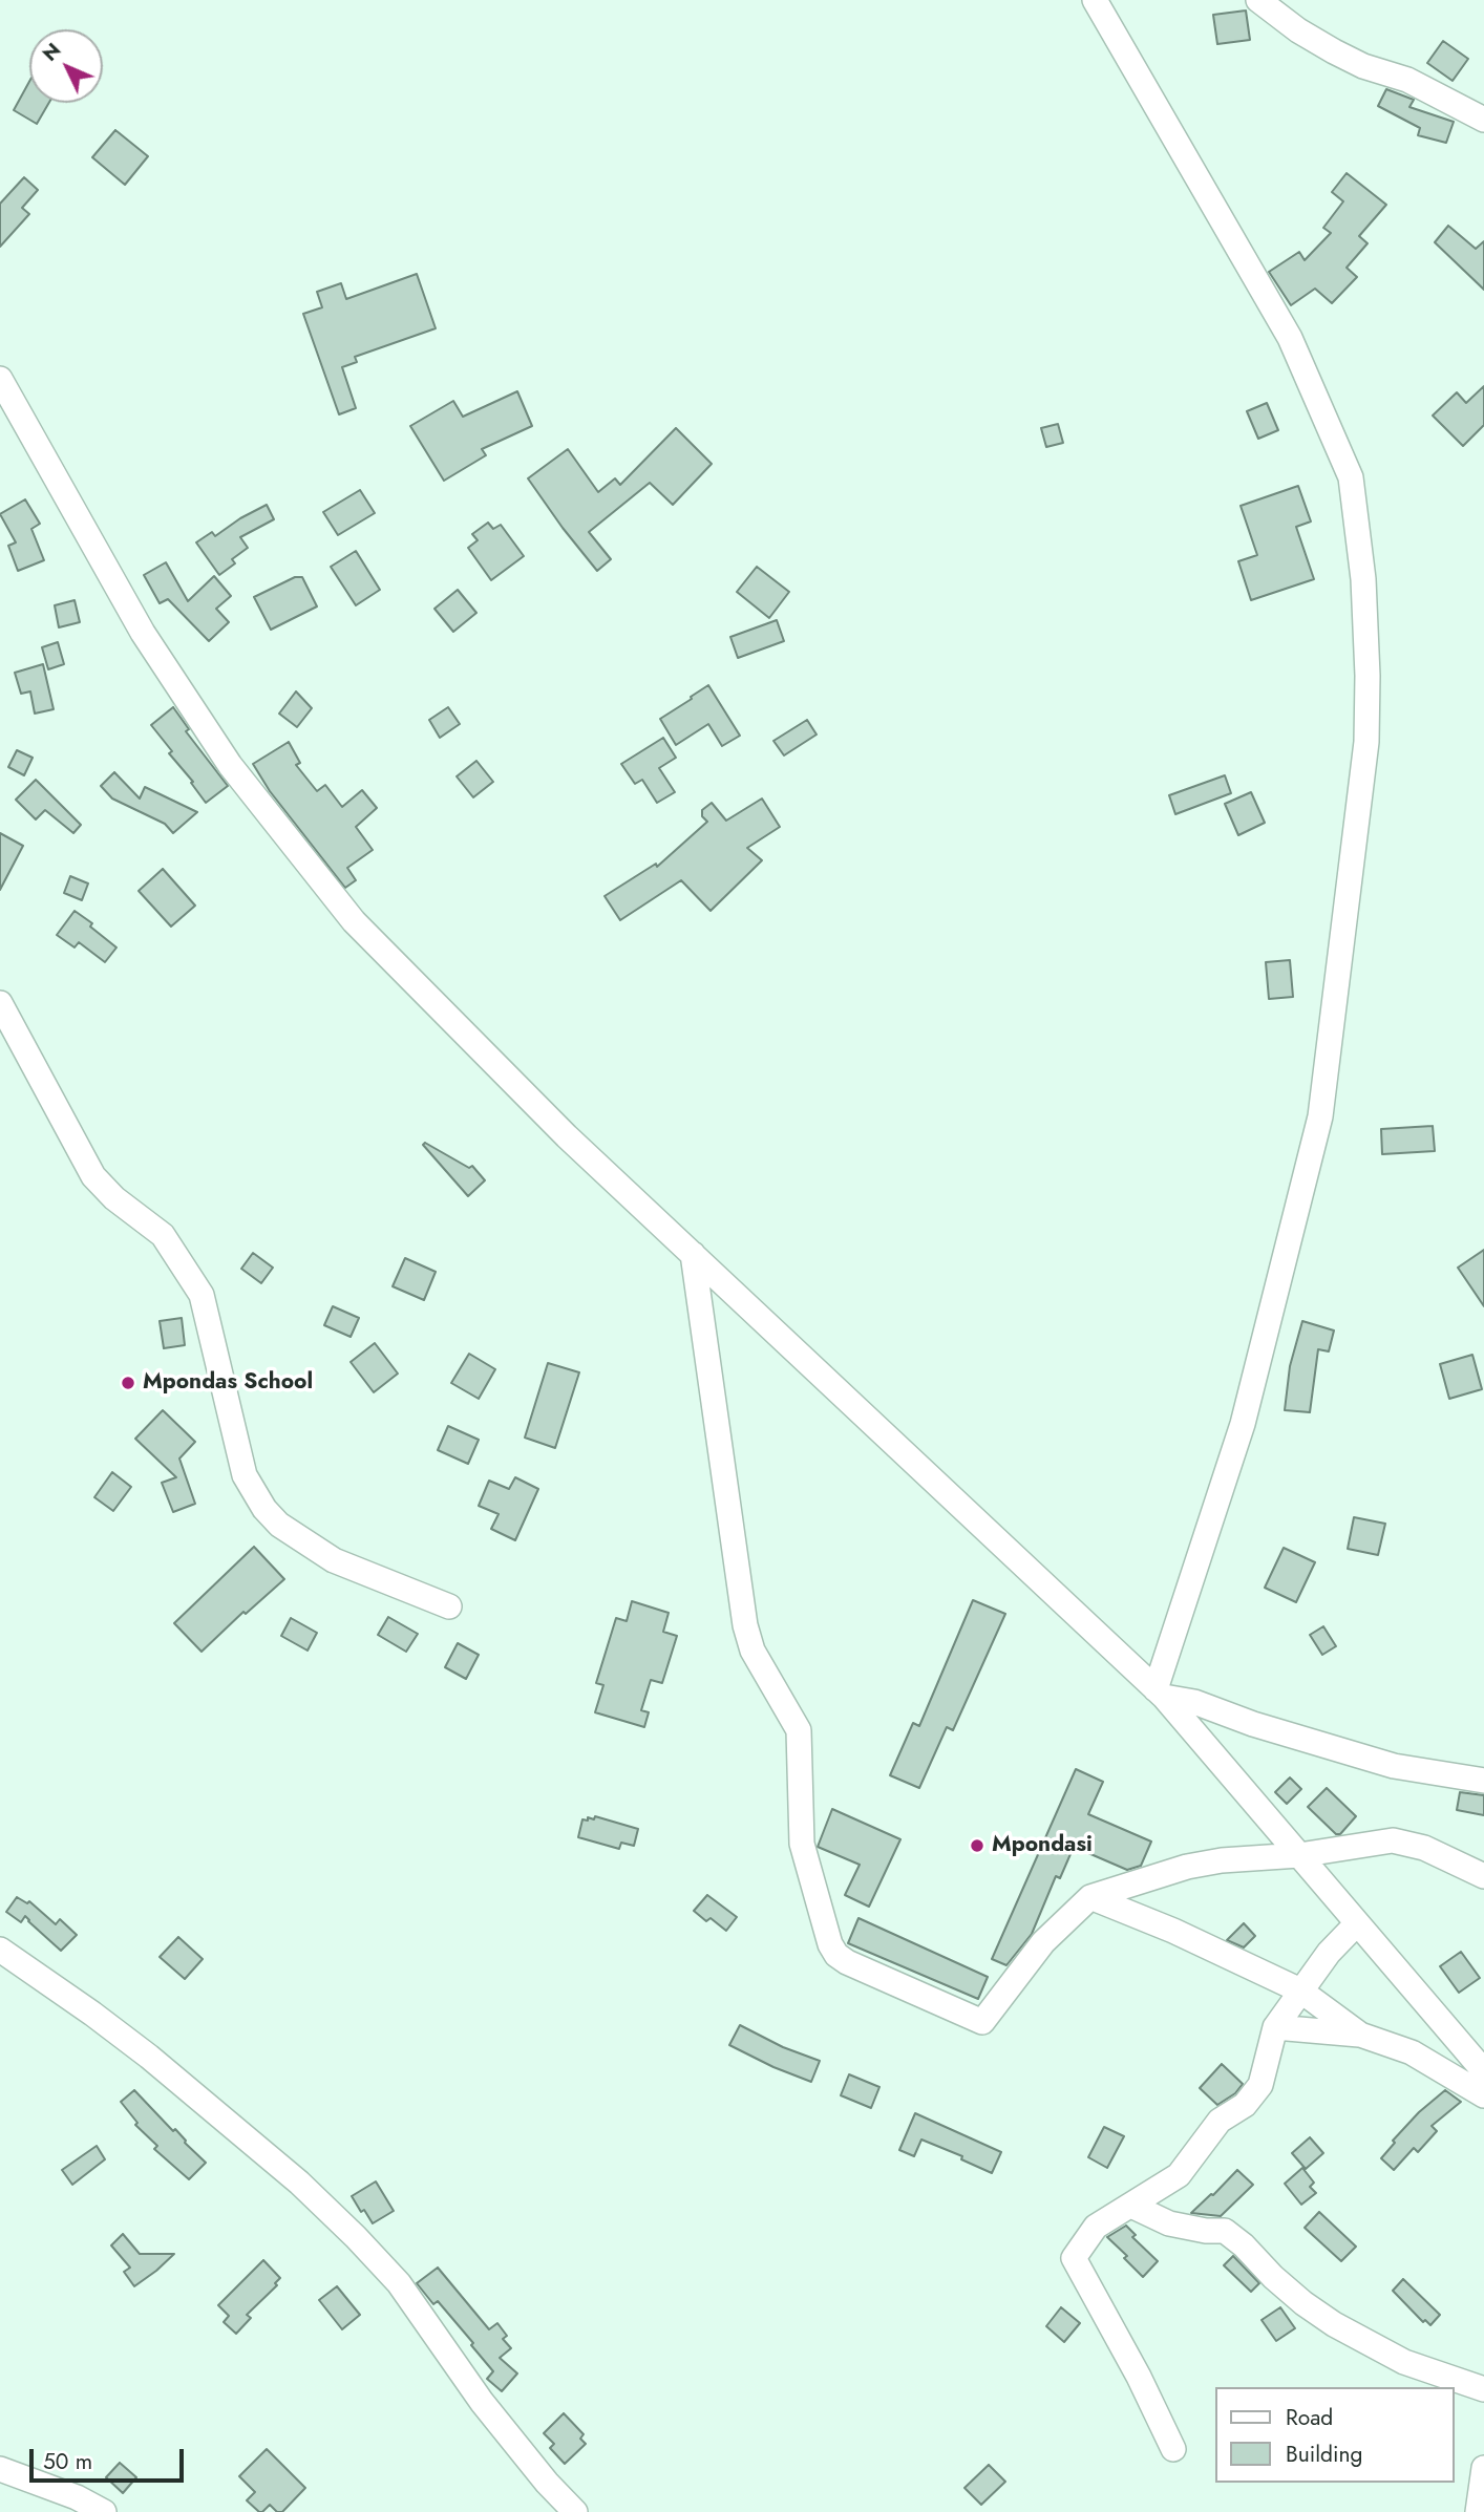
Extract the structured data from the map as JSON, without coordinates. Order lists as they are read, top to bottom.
{
  "places": ["Mpondas School", "Mpondasi"],
  "legend": ["Road", "Building"],
  "scale_bar": "50 m",
  "north": "top left"
}
